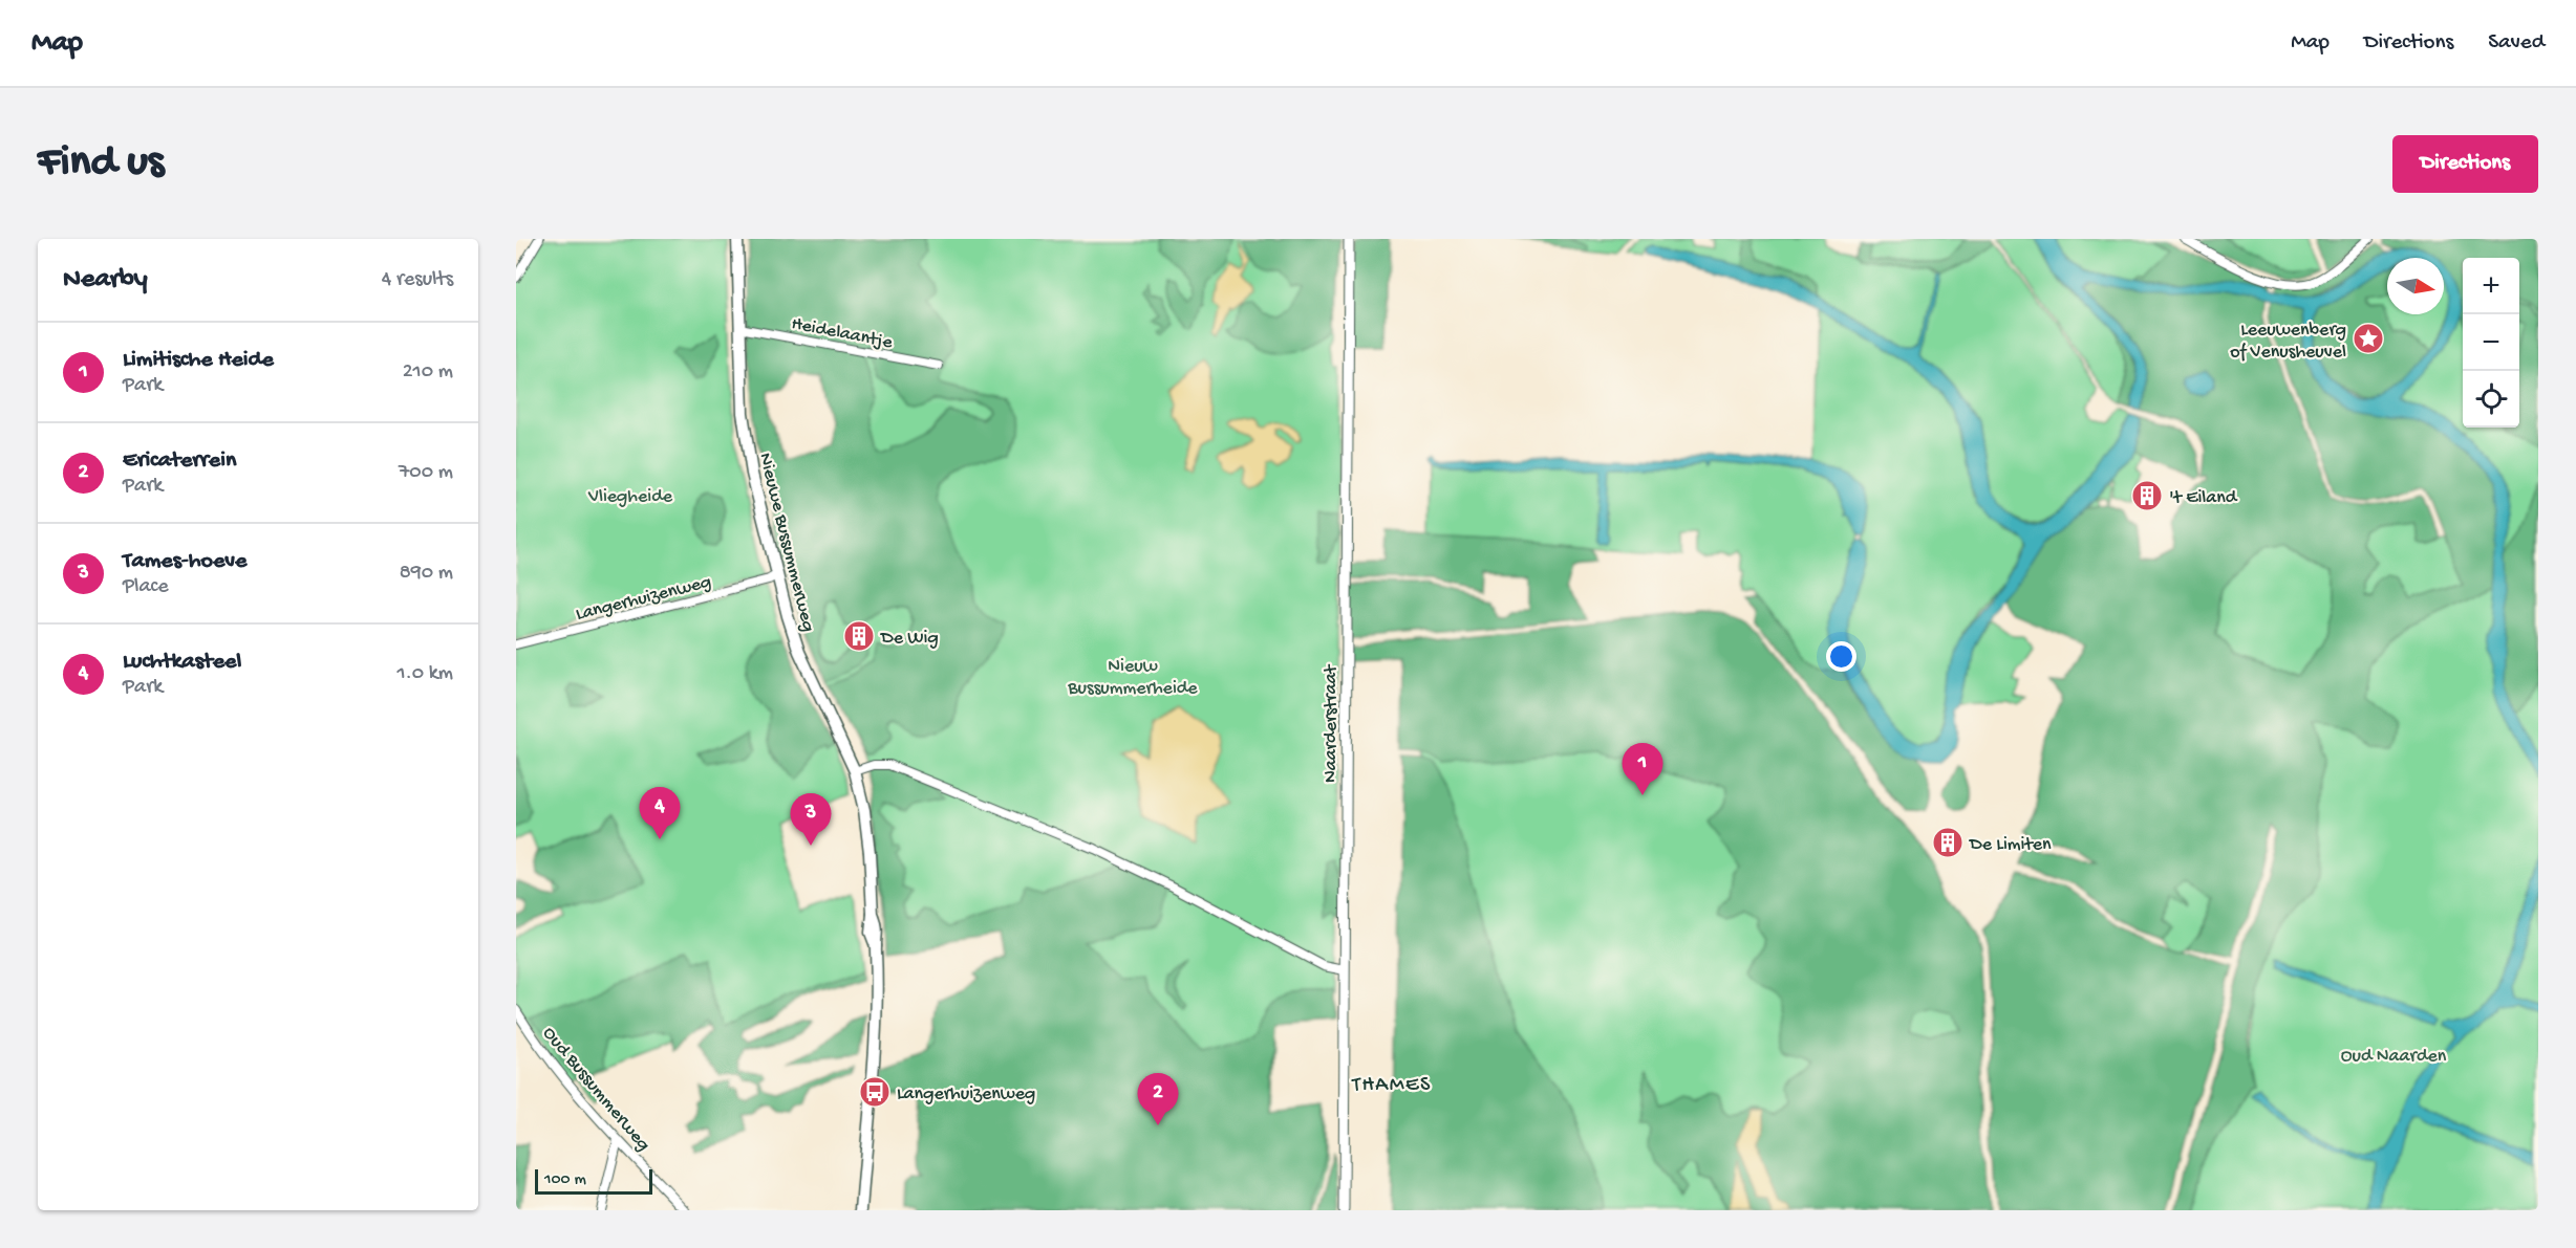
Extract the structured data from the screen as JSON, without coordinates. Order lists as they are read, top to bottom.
{
  "streets": {
    "main road": ["Nieuwe Bussummerweg"],
    "street": [
      "Heidelaantje",
      "Langerhuizenweg",
      "Naarderstraat",
      "Oud Bussummerweg"
    ]
  },
  "crossings": [
    ["Heidelaantje", "Nieuwe Bussummerweg"],
    ["Nieuwe Bussummerweg", "Langerhuizenweg"]
  ],
  "districts": ["THAMES"],
  "parks": ["Vliegheide", "Nieuw Bussummerheide", "Oud Naarden"],
  "places": {
    "place": ["Leeuwenberg of Venusheuvel"],
    "building": ["'t Eiland", "De Wig", "De Limiten"],
    "bus stop": ["Langerhuizenweg"]
  },
  "scale_bar": "100 m",
  "north": "right",
  "page": {
    "header": "Map",
    "nav": ["Map", "Directions", "Saved"],
    "buttons": "Directions",
    "title": "Find us",
    "heading": ["Nearby", "4 results"],
    "map_buttons": ["+", "−"],
    "list": [
      {
        "mark": "1",
        "name": "Limitische Heide",
        "note": "Park",
        "value": "210 m"
      },
      {
        "mark": "2",
        "name": "Ericaterrein",
        "note": "Park",
        "value": "700 m"
      },
      {
        "mark": "3",
        "name": "Tames-hoeve",
        "note": "Place",
        "value": "890 m"
      },
      {
        "mark": "4",
        "name": "Luchtkasteel",
        "note": "Park",
        "value": "1.0 km"
      }
    ],
    "pins": [
      "1",
      "4",
      "3",
      "2"
    ],
    "scale": "100 m"
  }
}
